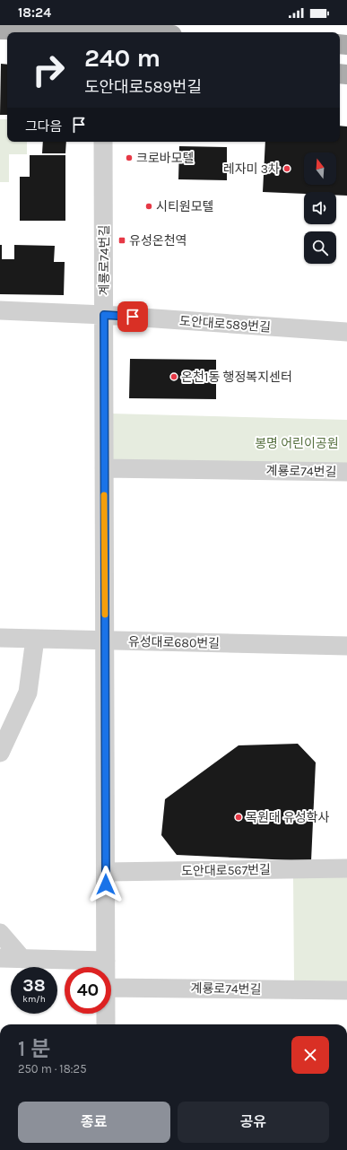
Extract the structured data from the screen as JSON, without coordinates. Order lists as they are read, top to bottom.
{
  "streets": {
    "street": [
      "계룡로74번길",
      "도안대로589번길",
      "유성대로680번길",
      "도안대로567번길"
    ]
  },
  "crossings": [
    ["계룡로74번길", "도안대로589번길"],
    ["계룡로74번길", "유성대로680번길"],
    ["계룡로74번길", "도안대로567번길"]
  ],
  "parks": ["봉명 어린이공원"],
  "places": {
    "other": [
      "크로바모텔",
      "레자미 3차",
      "시티원모텔",
      "온천1동 행정복지센터",
      "목원대 유성학사"
    ],
    "transit": ["유성온천역"]
  },
  "north": "top",
  "page": {
    "status": "18:24",
    "turn": ["240 m", "도안대로589번길"],
    "then": "그다음",
    "speed": "38 km/h",
    "limit": "40",
    "heading": ["1 분", "250 m · 18:25"],
    "buttons": ["종료", "공유"]
  }
}
